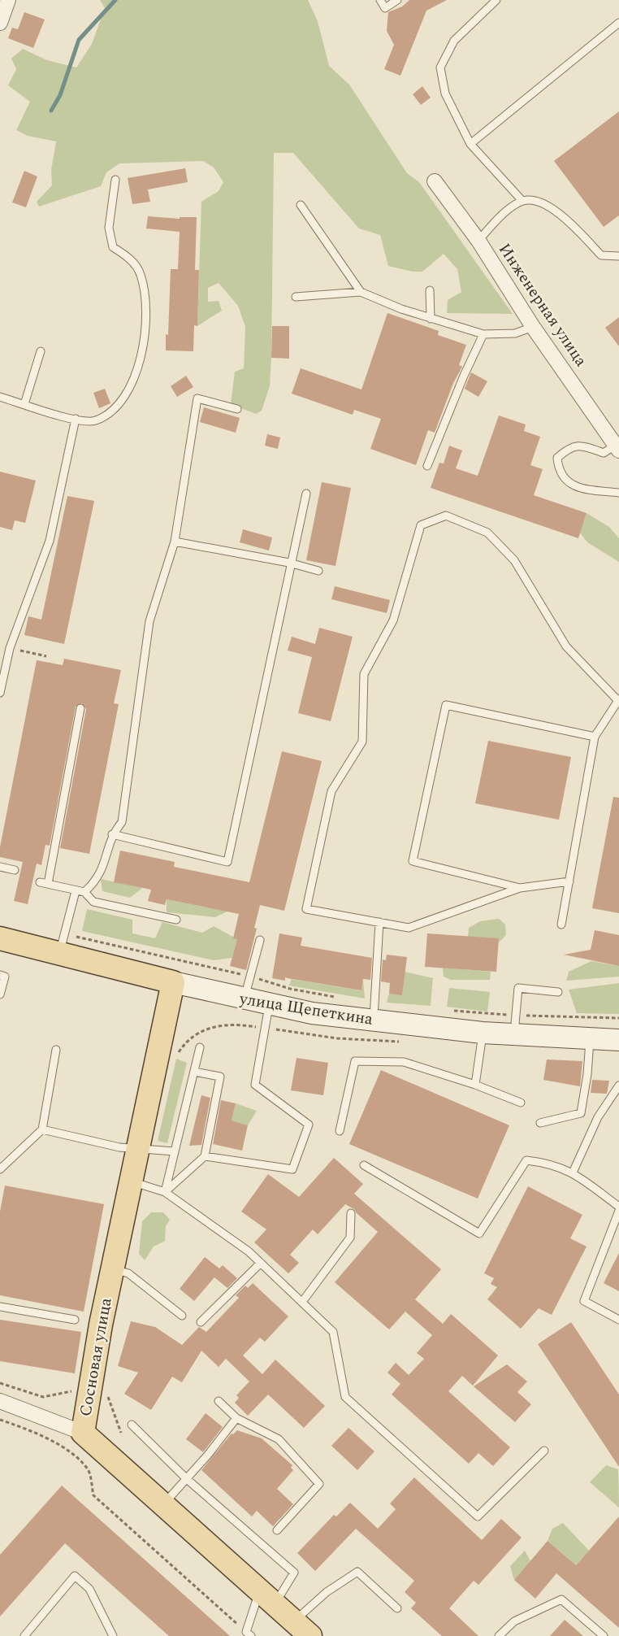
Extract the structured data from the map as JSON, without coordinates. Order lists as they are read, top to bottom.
{
  "streets": {
    "main road": ["улица Щепеткина", "Сосновая улица"],
    "street": ["Инженерная улица"]
  },
  "crossings": [
    ["улица Щепеткина", "Сосновая улица"]
  ]
}
